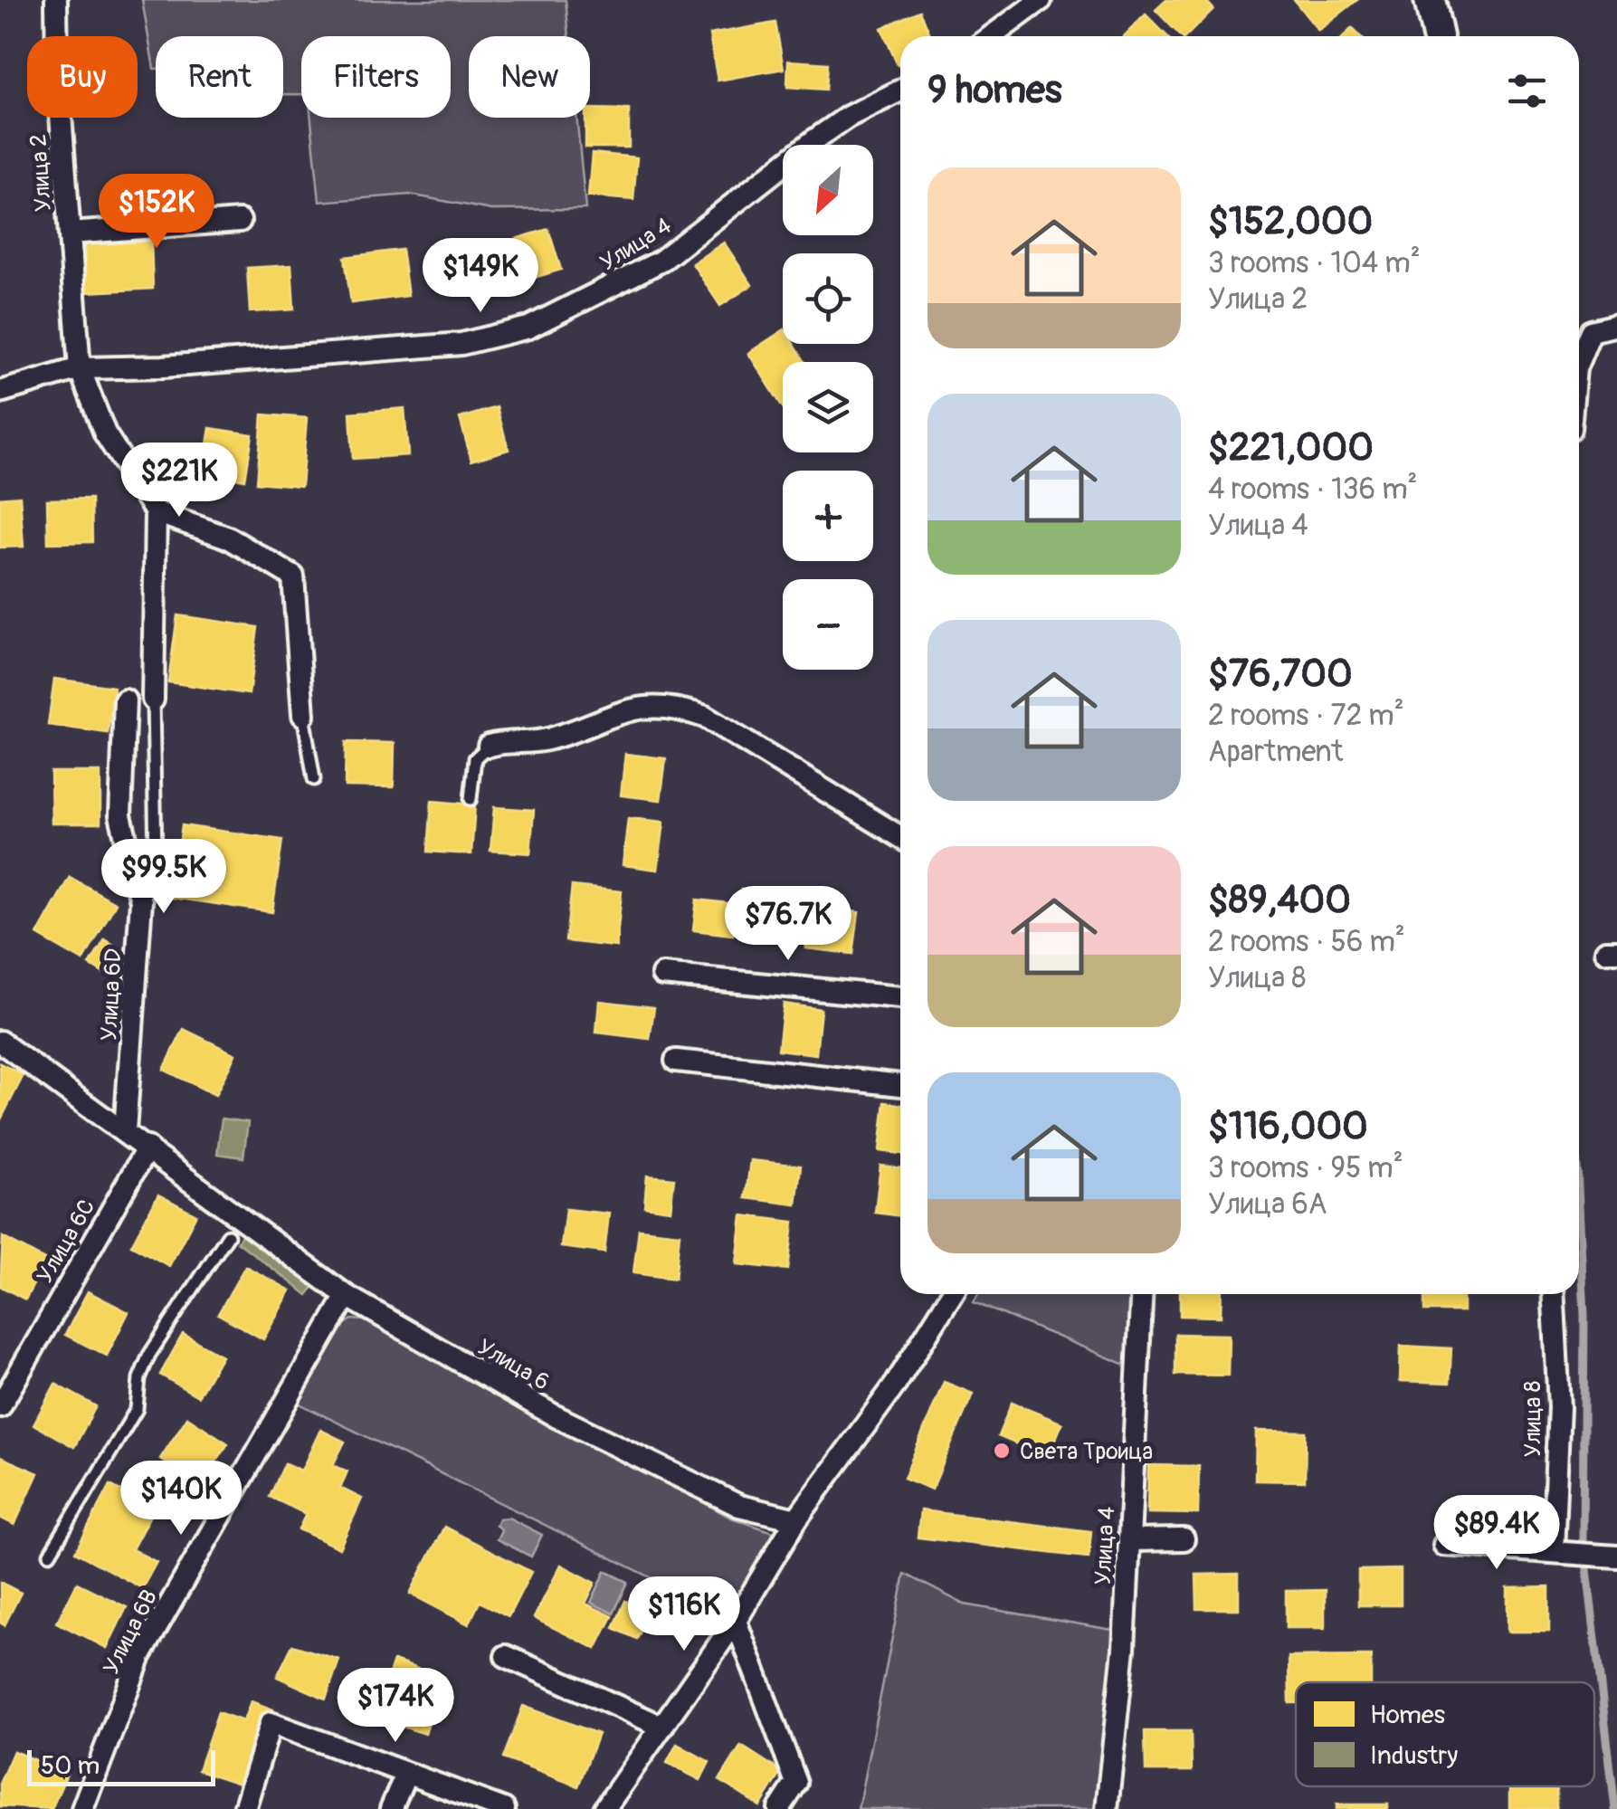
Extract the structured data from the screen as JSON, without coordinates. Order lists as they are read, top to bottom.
{
  "streets": {
    "street": [
      "Улица 2",
      "Улица 4",
      "Улица 6D",
      "Улица 6C",
      "Улица 6",
      "Улица 8",
      "Улица 6B"
    ]
  },
  "crossings": [
    ["Улица 2", "Улица 4"],
    ["Улица 6D", "Улица 6"],
    ["Улица 6C", "Улица 6"],
    ["Улица 6", "Улица 6B"]
  ],
  "places": ["Света Троица"],
  "legend": ["Homes", "Industry"],
  "scale_bar": "50 m",
  "north": "bottom left",
  "page": {
    "chip": [
      "Buy",
      "Rent",
      "Filters",
      "New"
    ],
    "heading": "9 homes",
    "map_buttons": ["+", "−"],
    "list": [
      {
        "name": "$152,000",
        "note": "3 rooms · 104 m² · Улица 2"
      },
      {
        "name": "$221,000",
        "note": "4 rooms · 136 m² · Улица 4"
      },
      {
        "name": "$76,700",
        "note": "2 rooms · 72 m² · Apartment"
      },
      {
        "name": "$89,400",
        "note": "2 rooms · 56 m² · Улица 8"
      },
      {
        "name": "$116,000",
        "note": "3 rooms · 95 m² · Улица 6A"
      }
    ],
    "price": [
      "$152K",
      "$149K",
      "$221K",
      "$99.5K",
      "$76.7K",
      "$140K",
      "$89.4K",
      "$116K",
      "$174K"
    ],
    "scale": "50 m"
  }
}
